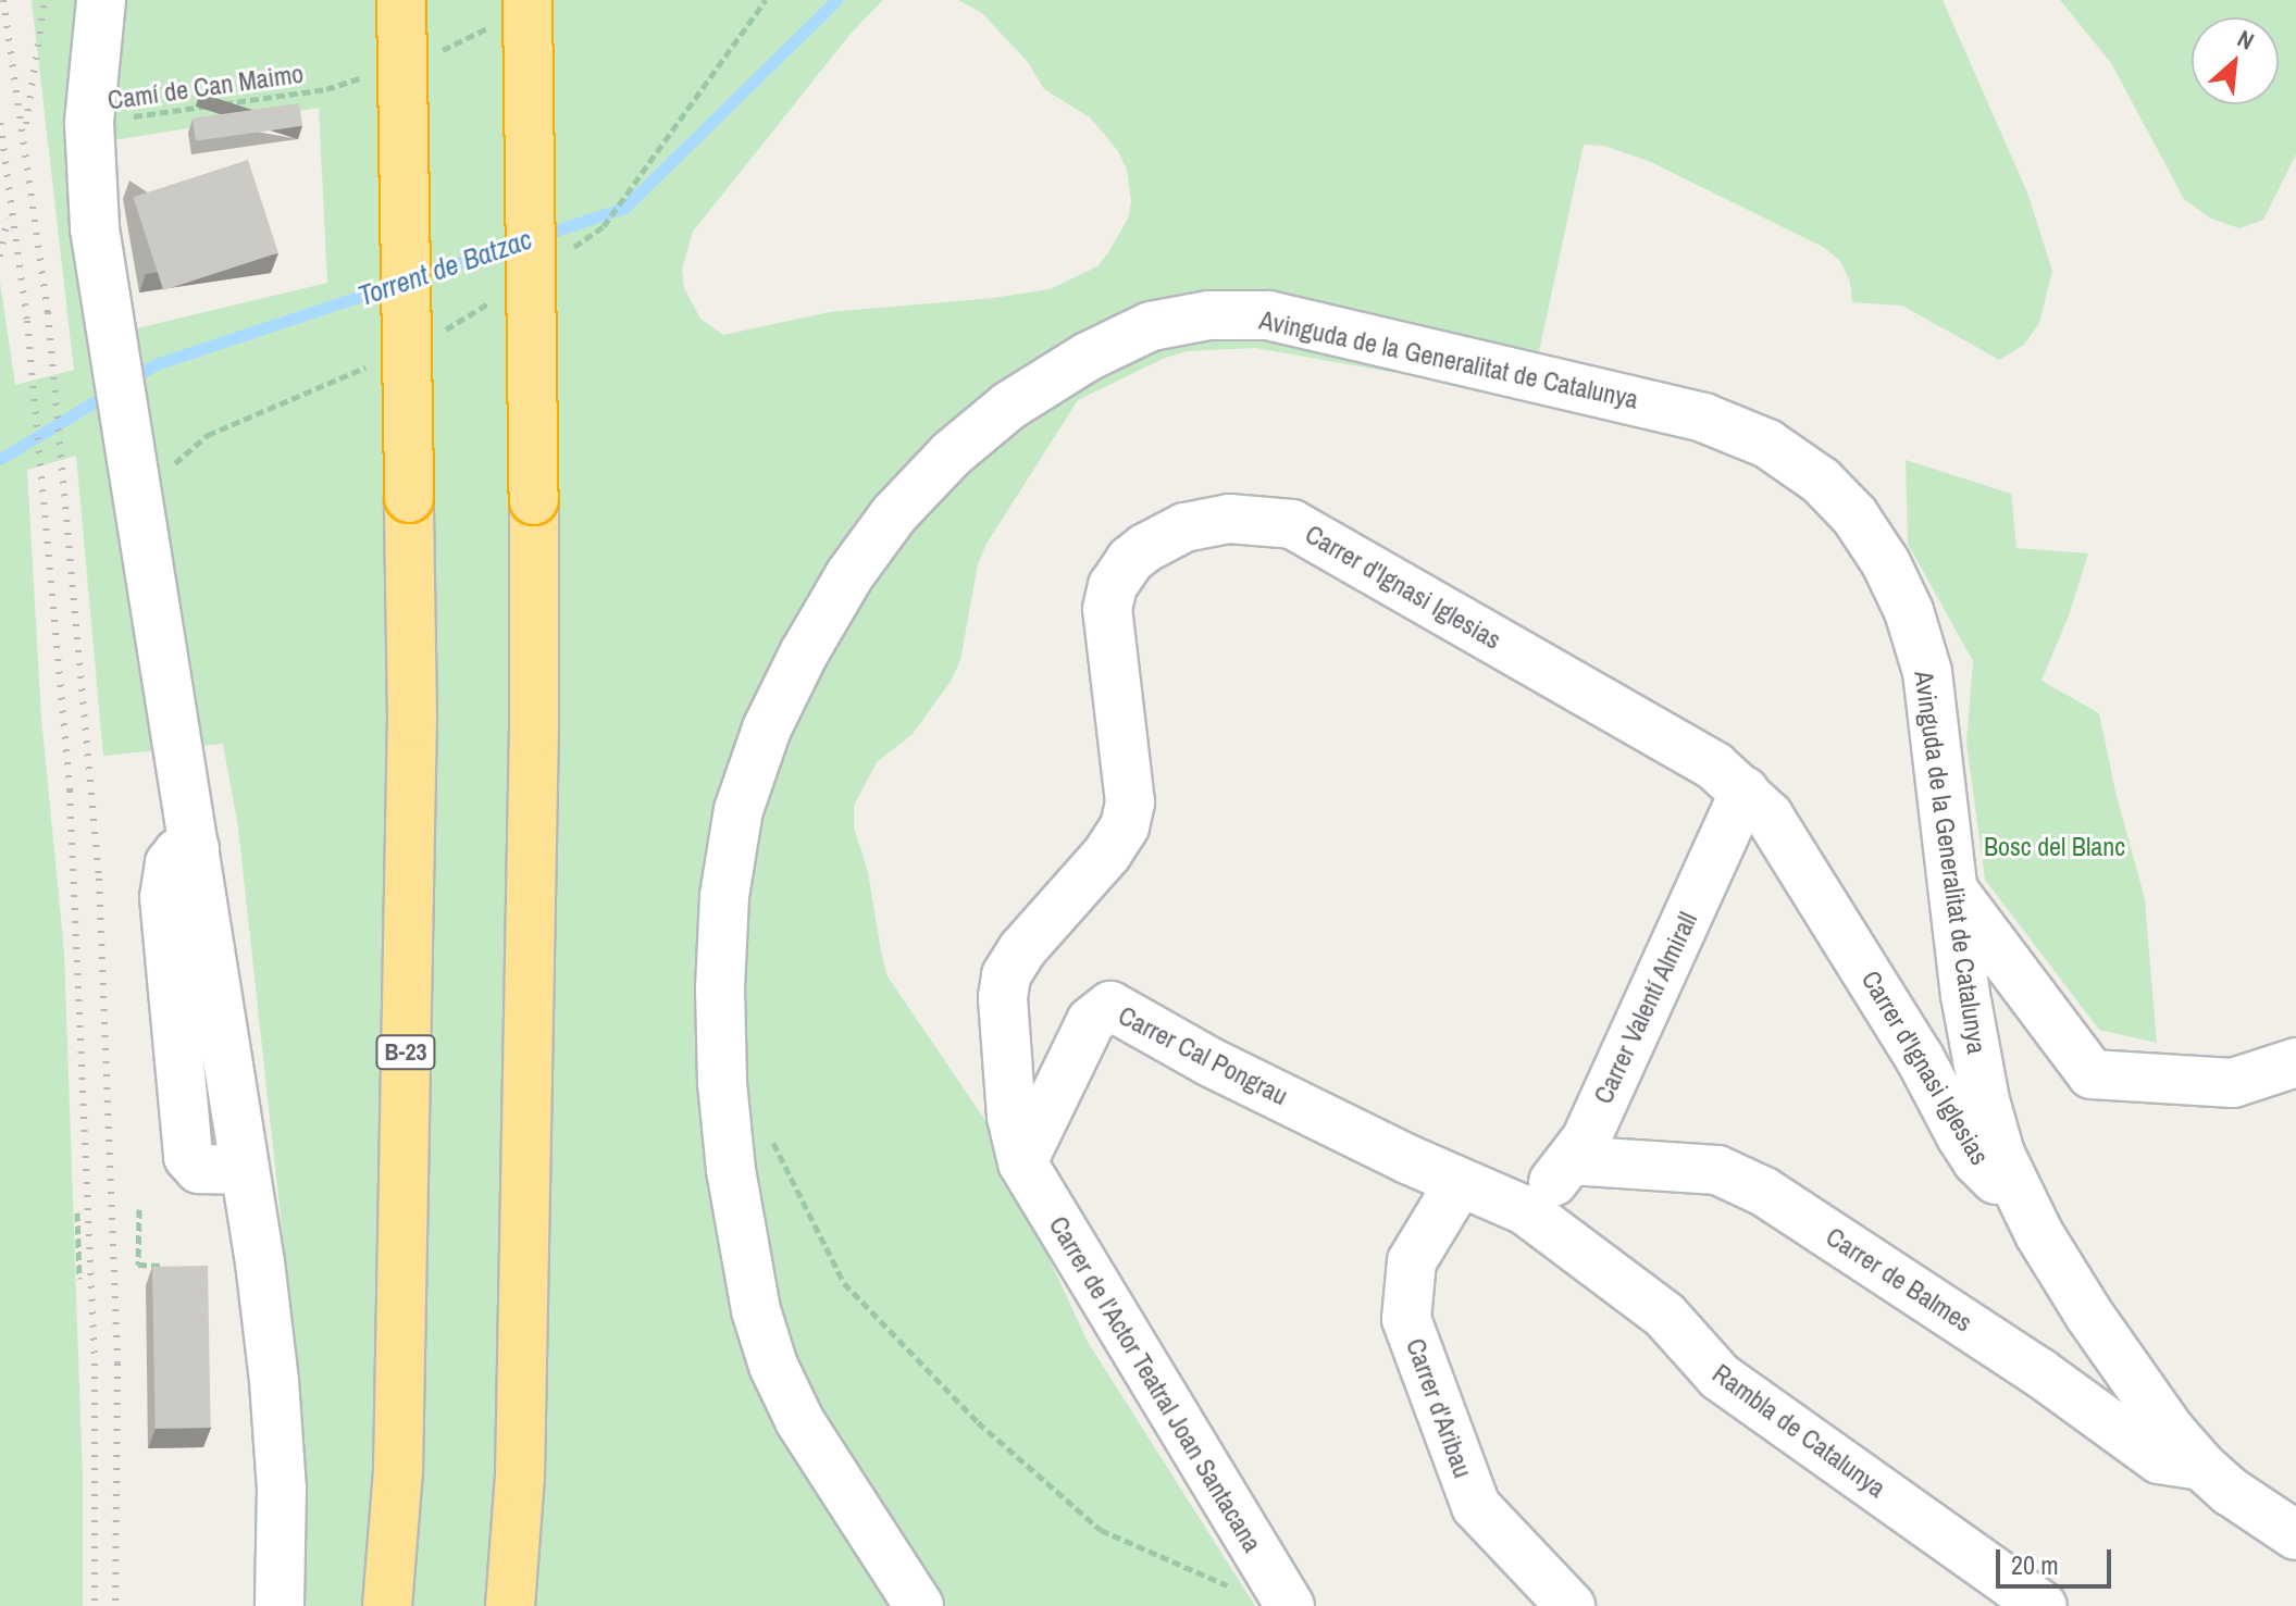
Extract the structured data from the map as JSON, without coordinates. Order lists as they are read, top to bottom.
{
  "streets": {
    "highway": ["B-23"],
    "street": [
      "Avinguda de la Generalitat de Catalunya",
      "Carrer d'Ignasi Iglesias",
      "Carrer Valentí Almirall",
      "Carrer Cal Pongrau",
      "Carrer de Balmes",
      "Carrer de l'Actor Teatral Joan Santacana",
      "Carrer d'Aribau",
      "Rambla de Catalunya"
    ],
    "path": ["Camí de Can Maimo"]
  },
  "crossings": [
    ["Avinguda de la Generalitat de Catalunya", "Carrer d'Ignasi Iglesias"],
    ["Avinguda de la Generalitat de Catalunya", "Carrer de Balmes"],
    ["Carrer d'Ignasi Iglesias", "Carrer Valentí Almirall"],
    ["Carrer d'Ignasi Iglesias", "Carrer Cal Pongrau"],
    ["Carrer d'Ignasi Iglesias", "Carrer de l'Actor Teatral Joan Santacana"],
    ["Carrer Valentí Almirall", "Carrer de Balmes"],
    ["Carrer Valentí Almirall", "Rambla de Catalunya"],
    ["Carrer Cal Pongrau", "Carrer de l'Actor Teatral Joan Santacana"],
    ["Carrer Cal Pongrau", "Carrer d'Aribau"]
  ],
  "water": ["Torrent de Batzac"],
  "parks": ["Bosc del Blanc"],
  "scale_bar": "20 m",
  "north": "top right"
}
